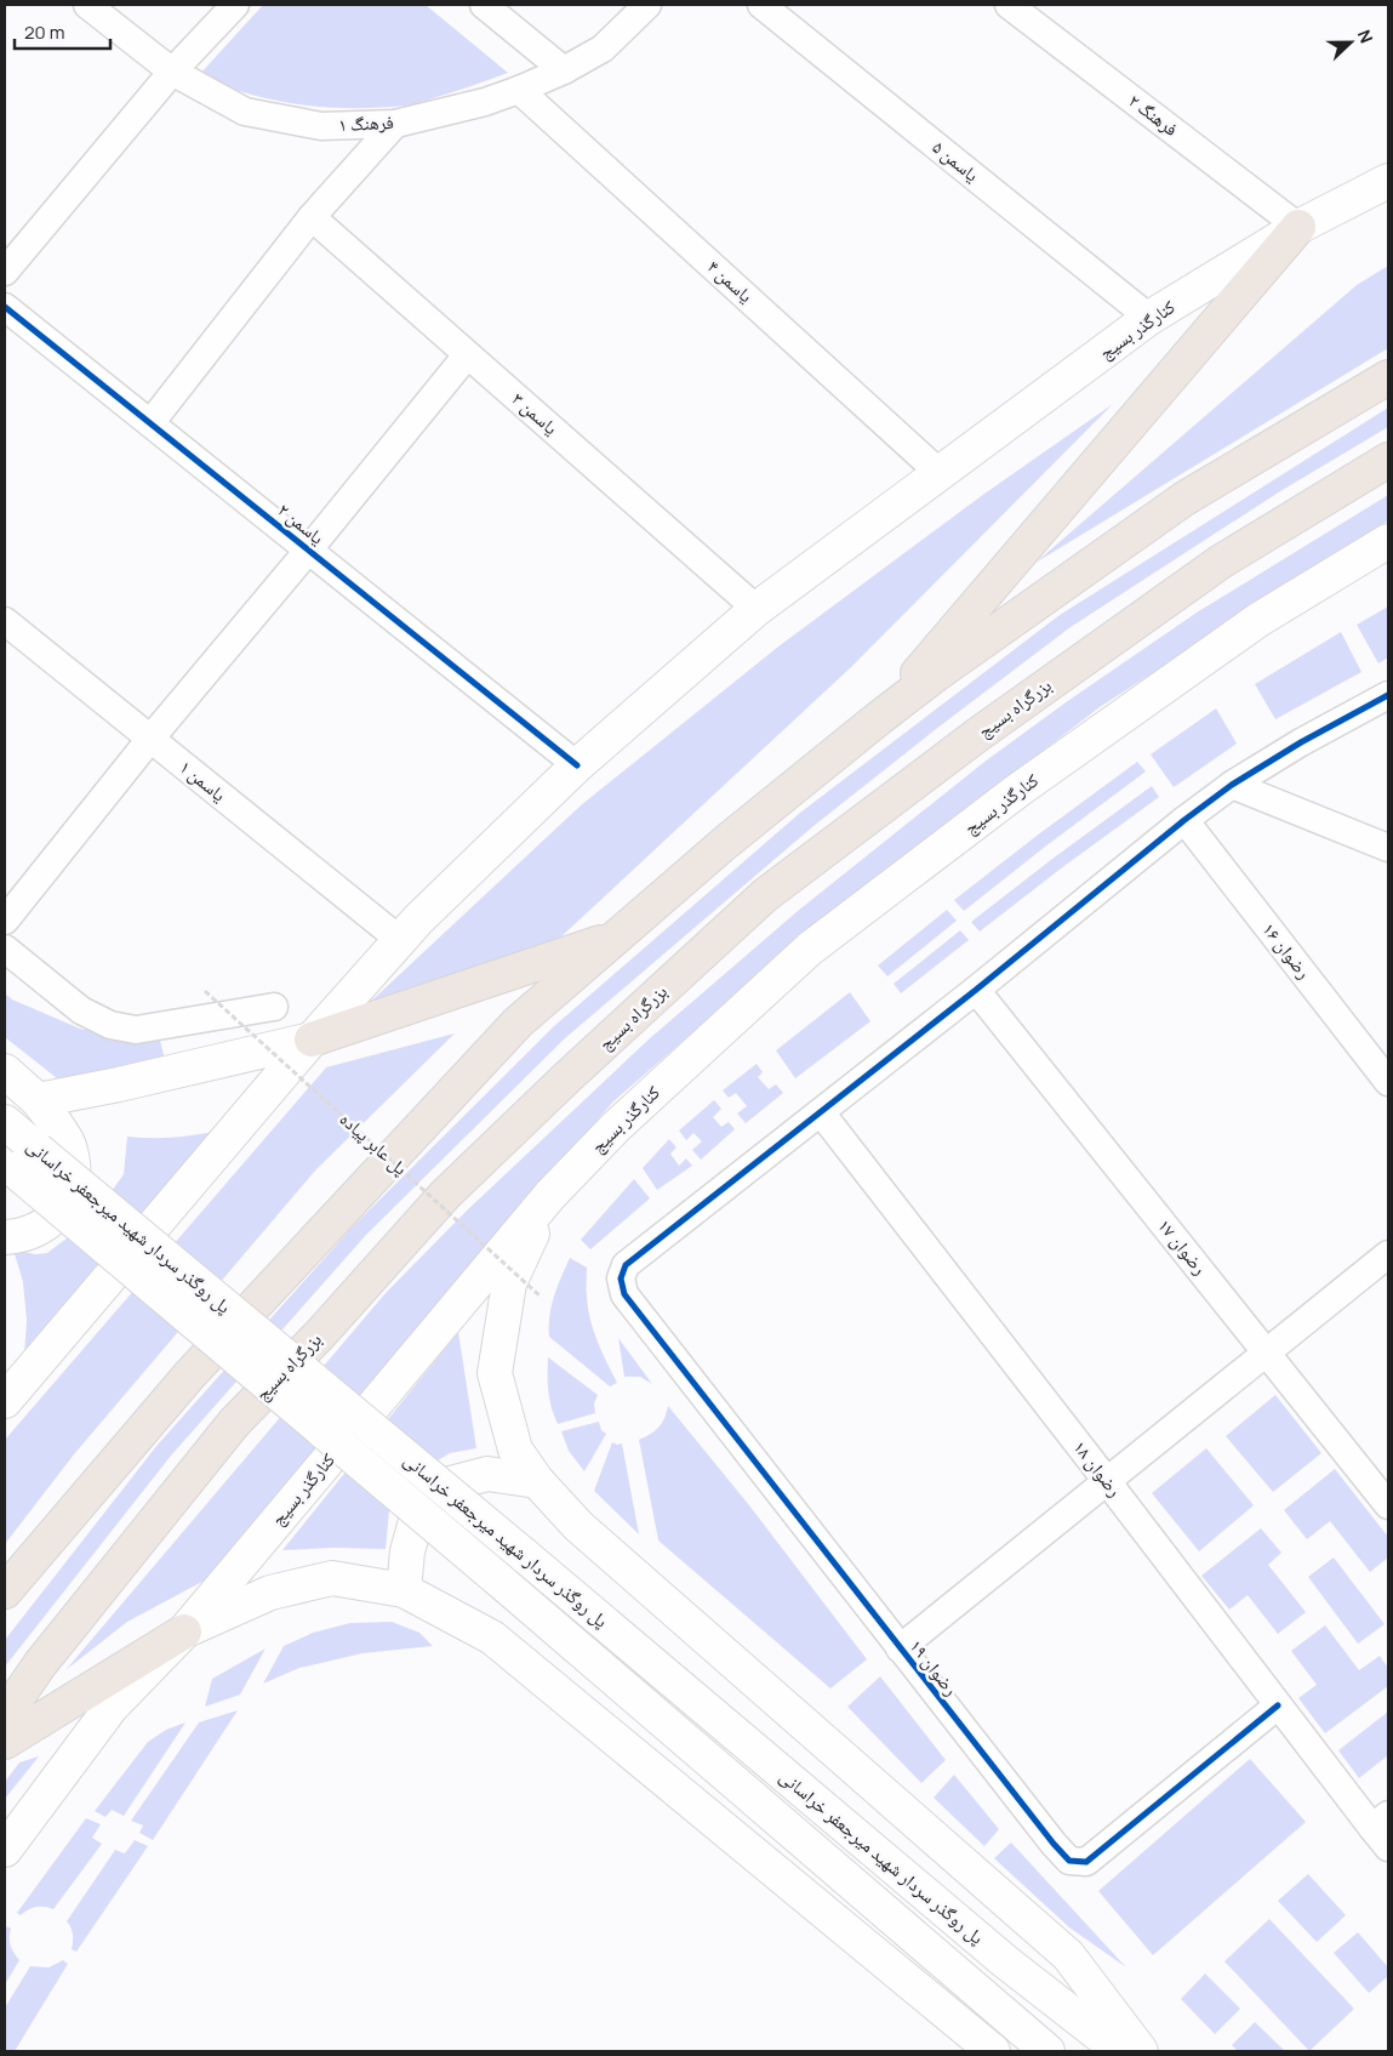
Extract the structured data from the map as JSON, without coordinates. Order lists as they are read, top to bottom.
{
  "streets": {
    "highway": ["بزرگراه بسیج"],
    "main road": ["کنارگذر بسیج", "پل روگذر سردار شهید میرجعفر خراسانی"],
    "street": [
      "فرهنگ ۲",
      "فرهنگ ۱",
      "یاسمن ۵",
      "یاسمن ۴",
      "یاسمن ۳",
      "یاسمن ۲",
      "یاسمن ۱",
      "رضوان ۱۶",
      "رضوان ۱۷",
      "رضوان ۱۸",
      "رضوان ۱۹"
    ],
    "path": ["پل عابر پیاده"]
  },
  "crossings": [
    ["فرهنگ ۲", "کنارگذر بسیج"],
    ["فرهنگ ۱", "یاسمن ۴"],
    ["یاسمن ۵", "کنارگذر بسیج"],
    ["یاسمن ۴", "کنارگذر بسیج"],
    ["کنارگذر بسیج", "یاسمن ۳"],
    ["کنارگذر بسیج", "یاسمن ۲"],
    ["کنارگذر بسیج", "یاسمن ۱"],
    ["رضوان ۱۸", "رضوان ۱۹"]
  ],
  "scale_bar": "20 m",
  "north": "right"
}
